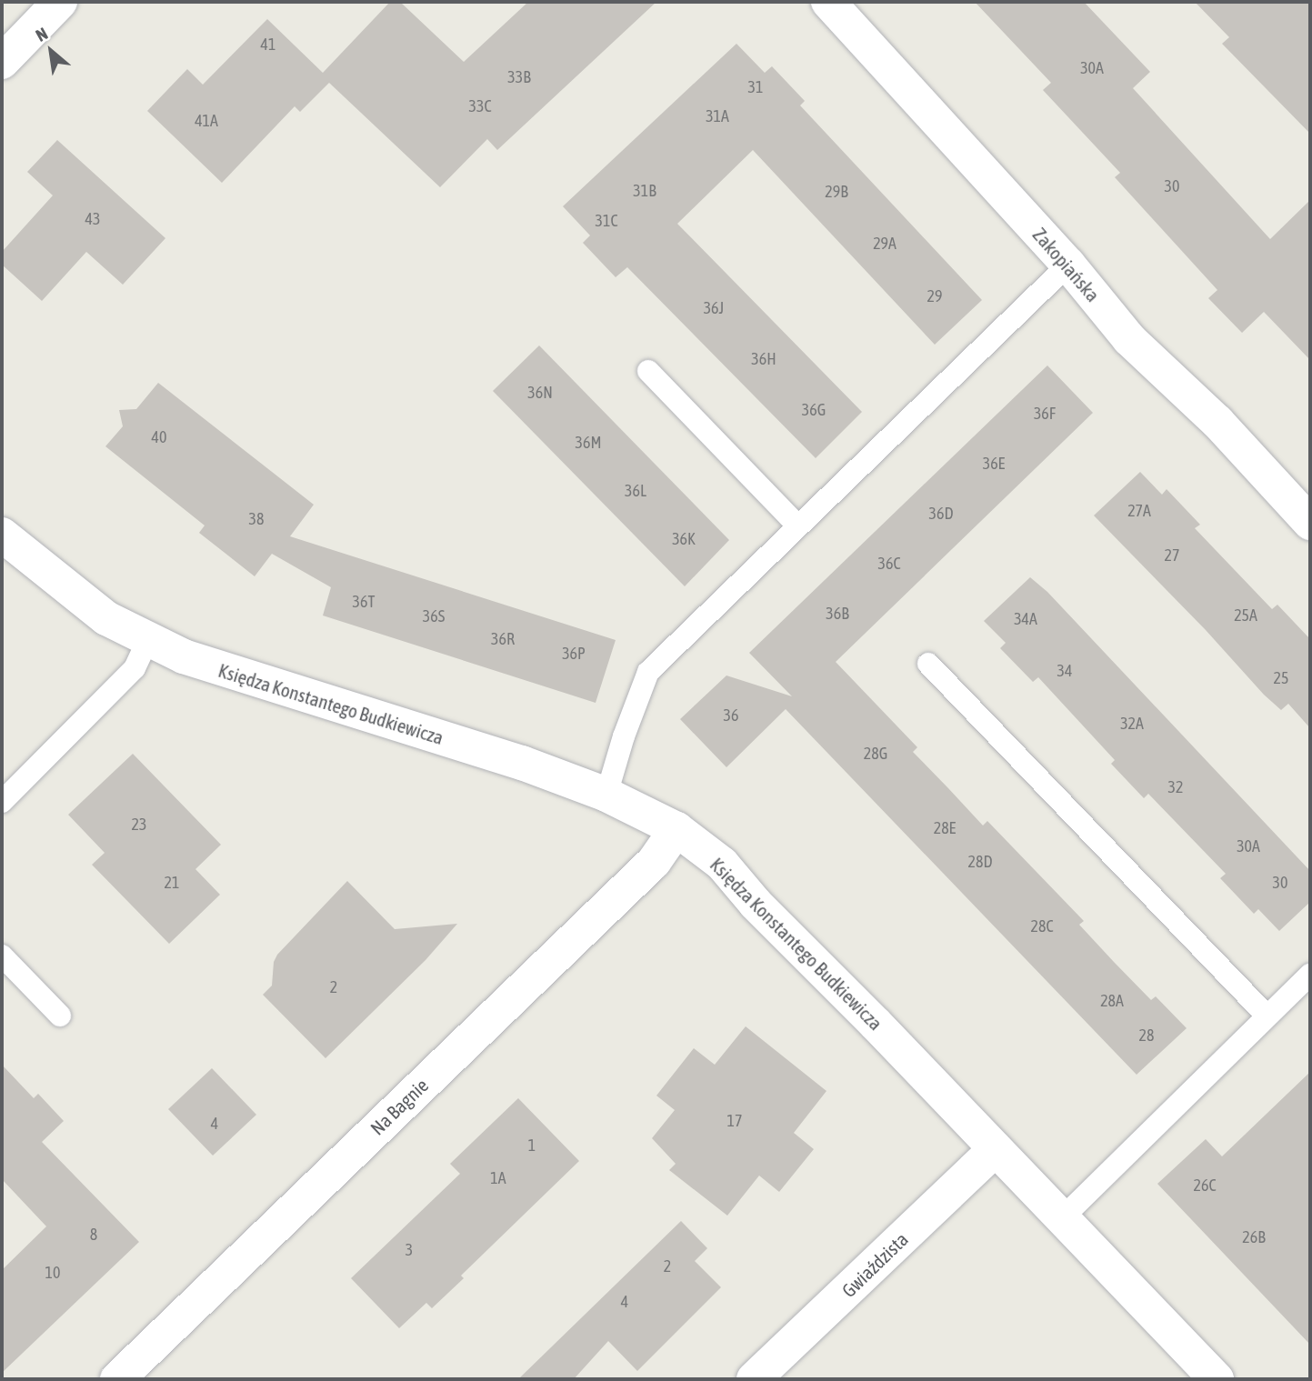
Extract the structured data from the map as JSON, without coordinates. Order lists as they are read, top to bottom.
{
  "streets": {
    "street": [
      "Zakopiańska",
      "Księdza Konstantego Budkiewicza",
      "Na Bagnie",
      "Gwiaździsta"
    ]
  },
  "crossings": [
    ["Księdza Konstantego Budkiewicza", "Na Bagnie"],
    ["Księdza Konstantego Budkiewicza", "Gwiaździsta"]
  ],
  "house_numbers": [
    "41",
    "30A",
    "33B",
    "31",
    "33C",
    "31A",
    "41A",
    "30",
    "31B",
    "29B",
    "43",
    "31C",
    "29A",
    "29",
    "36J",
    "36H",
    "36N",
    "36G",
    "36F",
    "40",
    "36M",
    "36E",
    "36L",
    "27A",
    "36D",
    "38",
    "36K",
    "27",
    "36C",
    "36T",
    "36B",
    "25A",
    "36S",
    "34A",
    "36R",
    "36P",
    "34",
    "25",
    "36",
    "32A",
    "28G",
    "32",
    "23",
    "28E",
    "30A",
    "28D",
    "21",
    "30",
    "28C",
    "2",
    "28A",
    "28",
    "17",
    "4",
    "1",
    "1A",
    "26C",
    "8",
    "26B",
    "3",
    "2",
    "10",
    "4"
  ],
  "north": "top left"
}
